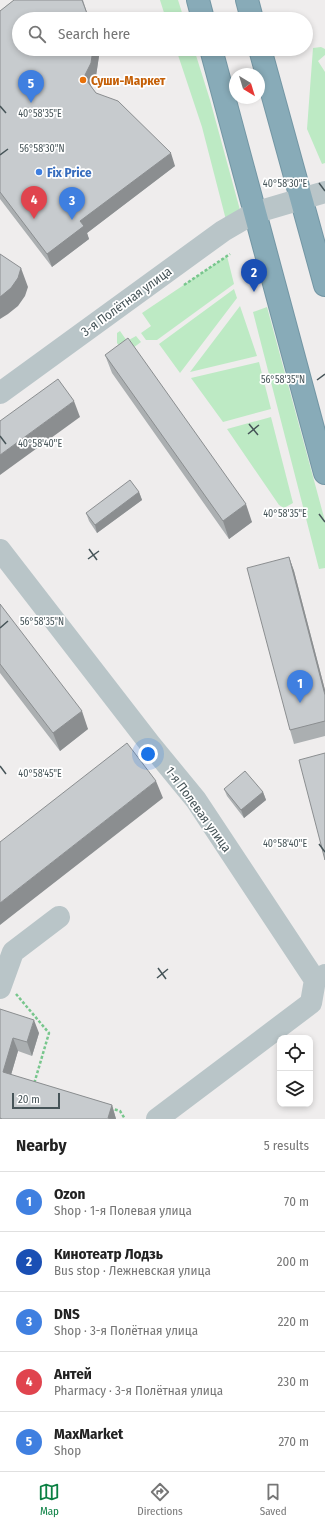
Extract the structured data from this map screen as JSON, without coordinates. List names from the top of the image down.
{
  "streets": {
    "street": ["3-я Полётная улица", "1-я Полевая улица"]
  },
  "places": ["Суши-Маркет", "Fix Price"],
  "scale_bar": "20 m",
  "north": "bottom right",
  "page": {
    "search": "Search here",
    "pins": [
      "5",
      "4",
      "3",
      "2",
      "1"
    ],
    "scale": "20 m",
    "heading": ["Nearby", "5 results"],
    "list": [
      {
        "mark": "1",
        "name": "Ozon",
        "note": "Shop · 1-я Полевая улица",
        "value": "70 m"
      },
      {
        "mark": "2",
        "name": "Кинотеатр Лодзь",
        "note": "Bus stop · Лежневская улица",
        "value": "200 m"
      },
      {
        "mark": "3",
        "name": "DNS",
        "note": "Shop · 3-я Полётная улица",
        "value": "220 m"
      },
      {
        "mark": "4",
        "name": "Антей",
        "note": "Pharmacy · 3-я Полётная улица",
        "value": "230 m"
      },
      {
        "mark": "5",
        "name": "MaxMarket",
        "note": "Shop",
        "value": "270 m"
      }
    ],
    "nav": ["Map", "Directions", "Saved"]
  },
  "coordinates": [
    "40°58'35\"E",
    "56°58'30\"N",
    "40°58'30\"E",
    "56°58'35\"N",
    "40°58'40\"E",
    "40°58'45\"E"
  ]
}
